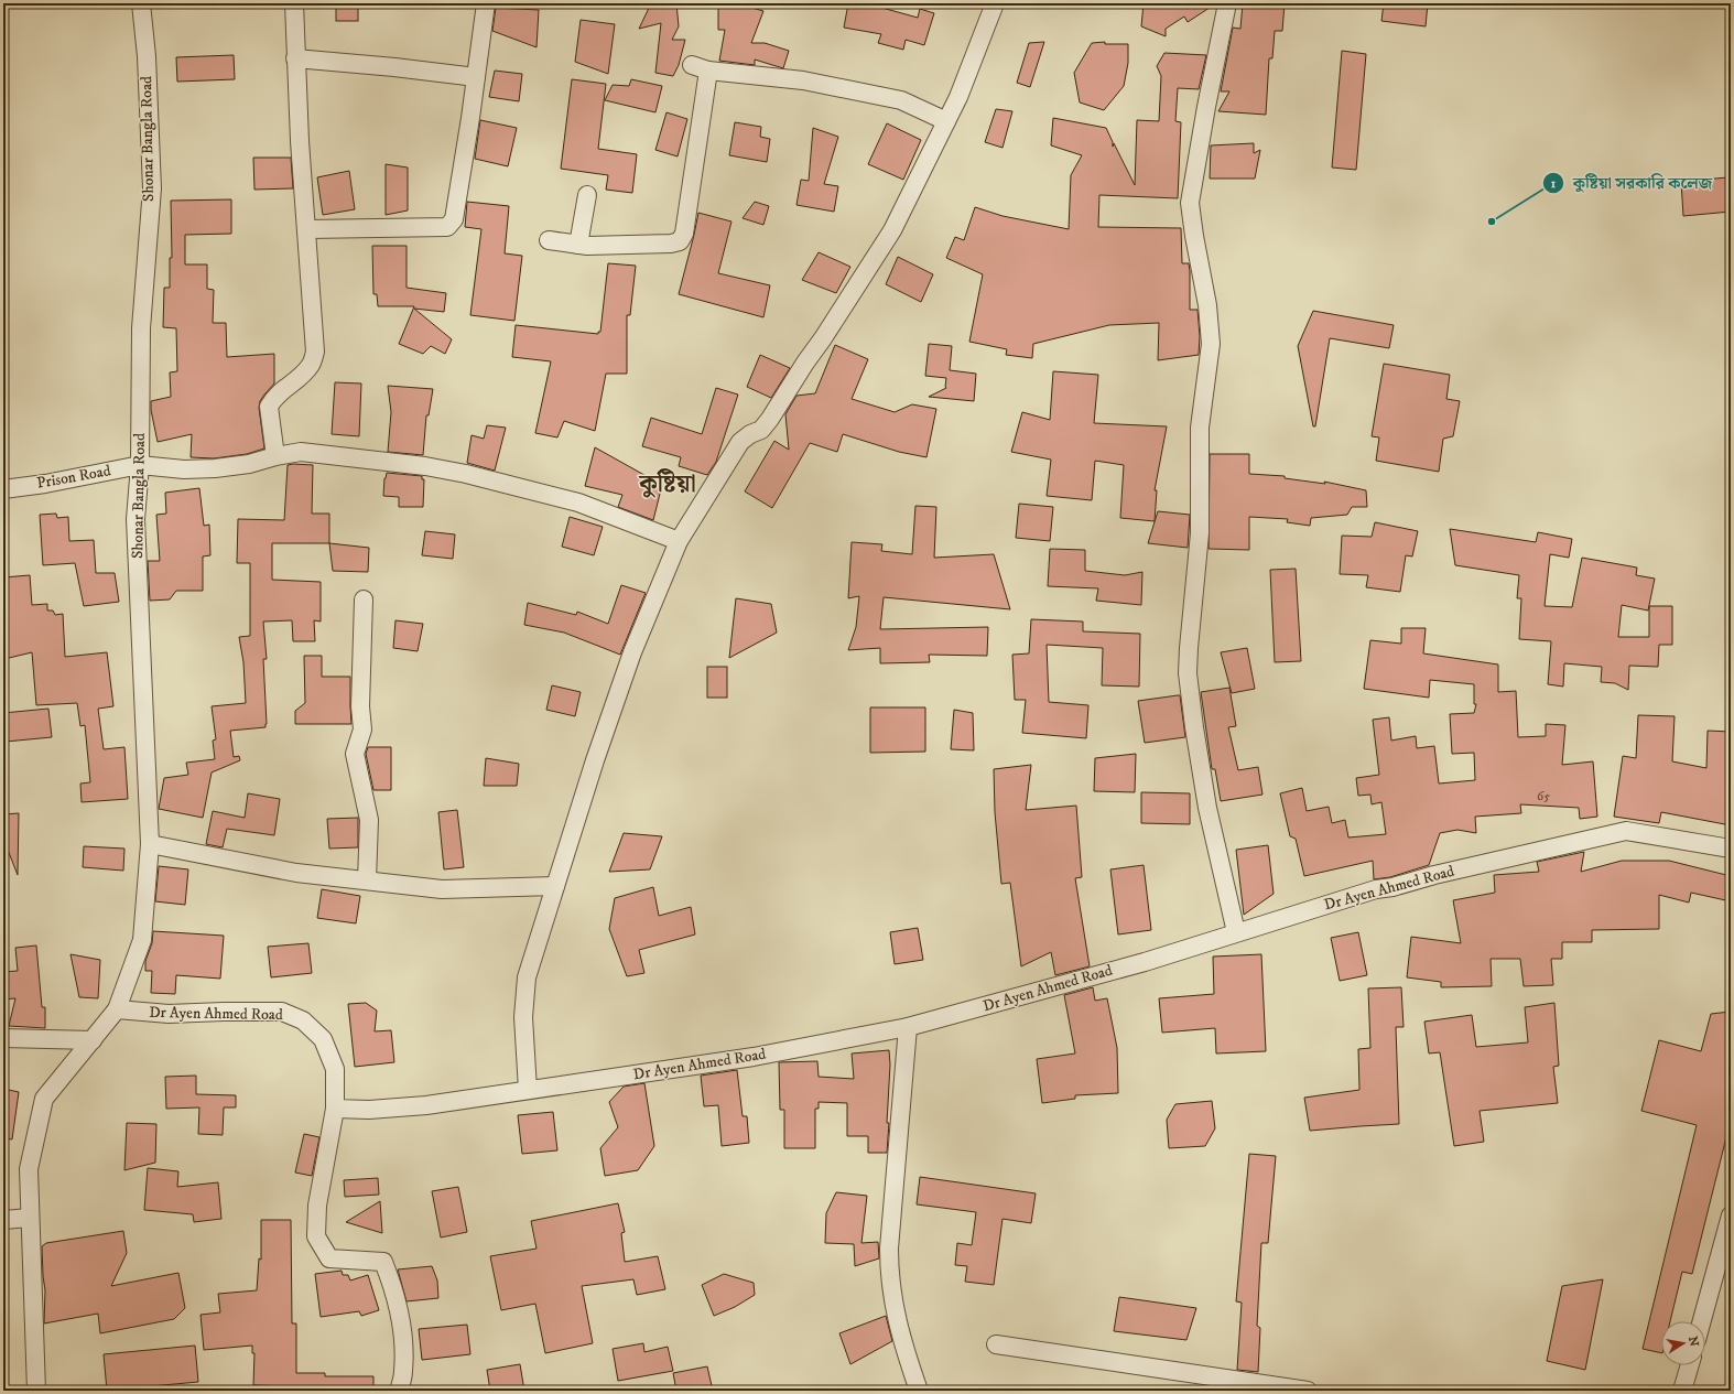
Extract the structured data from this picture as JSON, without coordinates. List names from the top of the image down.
{
  "streets": {
    "street": ["Shonar Bangla Road", "Prison Road", "Dr Ayen Ahmed Road"]
  },
  "crossings": [
    ["Shonar Bangla Road", "Prison Road"],
    ["Shonar Bangla Road", "Dr Ayen Ahmed Road"]
  ],
  "districts": ["কুষ্টিয়া"],
  "places": ["কুষ্টিয়া সরকারি কলেজ"],
  "house_numbers": ["65"],
  "north": "right"
}
